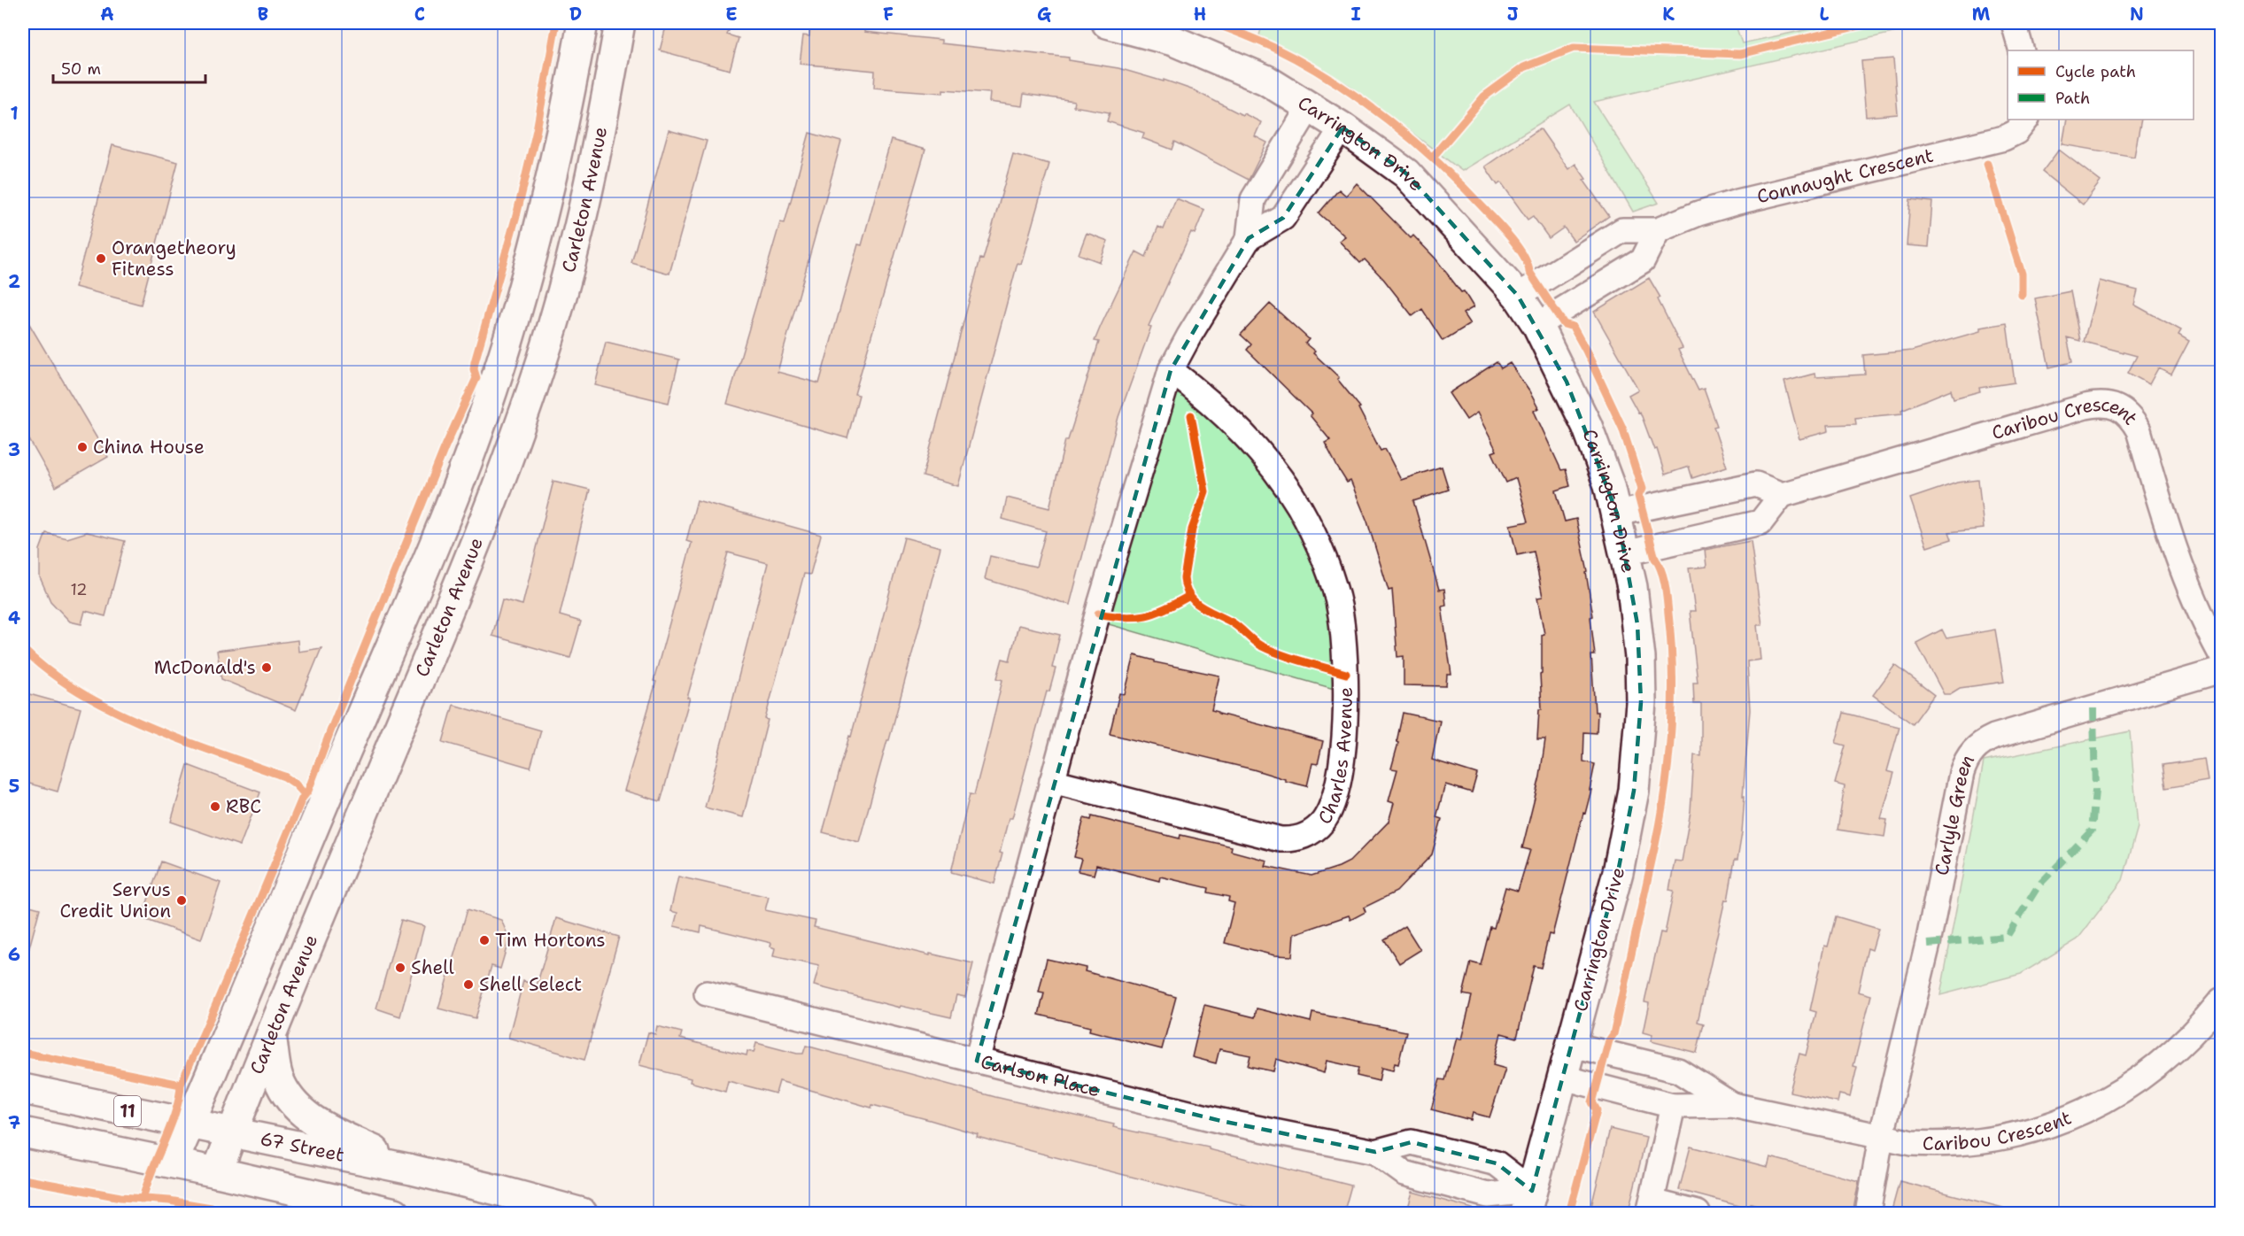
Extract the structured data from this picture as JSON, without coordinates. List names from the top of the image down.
{
  "streets": {
    "street": [
      "Carrington Drive",
      "Connaught Crescent",
      "Carleton Avenue",
      "Caribou Crescent",
      "Charles Avenue",
      "Carlyle Green",
      "Carlson Place",
      "11",
      "67 Street"
    ]
  },
  "crossings": [
    ["Carrington Drive", "Connaught Crescent"],
    ["Carrington Drive", "Caribou Crescent"],
    ["Carrington Drive", "Carlson Place"],
    ["Carleton Avenue", "11"],
    ["Carleton Avenue", "67 Street"],
    ["Caribou Crescent", "Carlyle Green"]
  ],
  "places": [
    "Orangetheory Fitness",
    "China House",
    "McDonald's",
    "RBC",
    "Servus Credit Union",
    "Tim Hortons",
    "Shell",
    "Shell Select"
  ],
  "house_numbers": ["12"],
  "legend": ["Cycle path", "Path"],
  "scale_bar": "50 m",
  "grid": {
    "columns": [
      "A",
      "B",
      "C",
      "D",
      "E",
      "F",
      "G",
      "H",
      "I",
      "J",
      "K",
      "L",
      "M",
      "N"
    ],
    "rows": [
      "1",
      "2",
      "3",
      "4",
      "5",
      "6",
      "7"
    ]
  }
}
